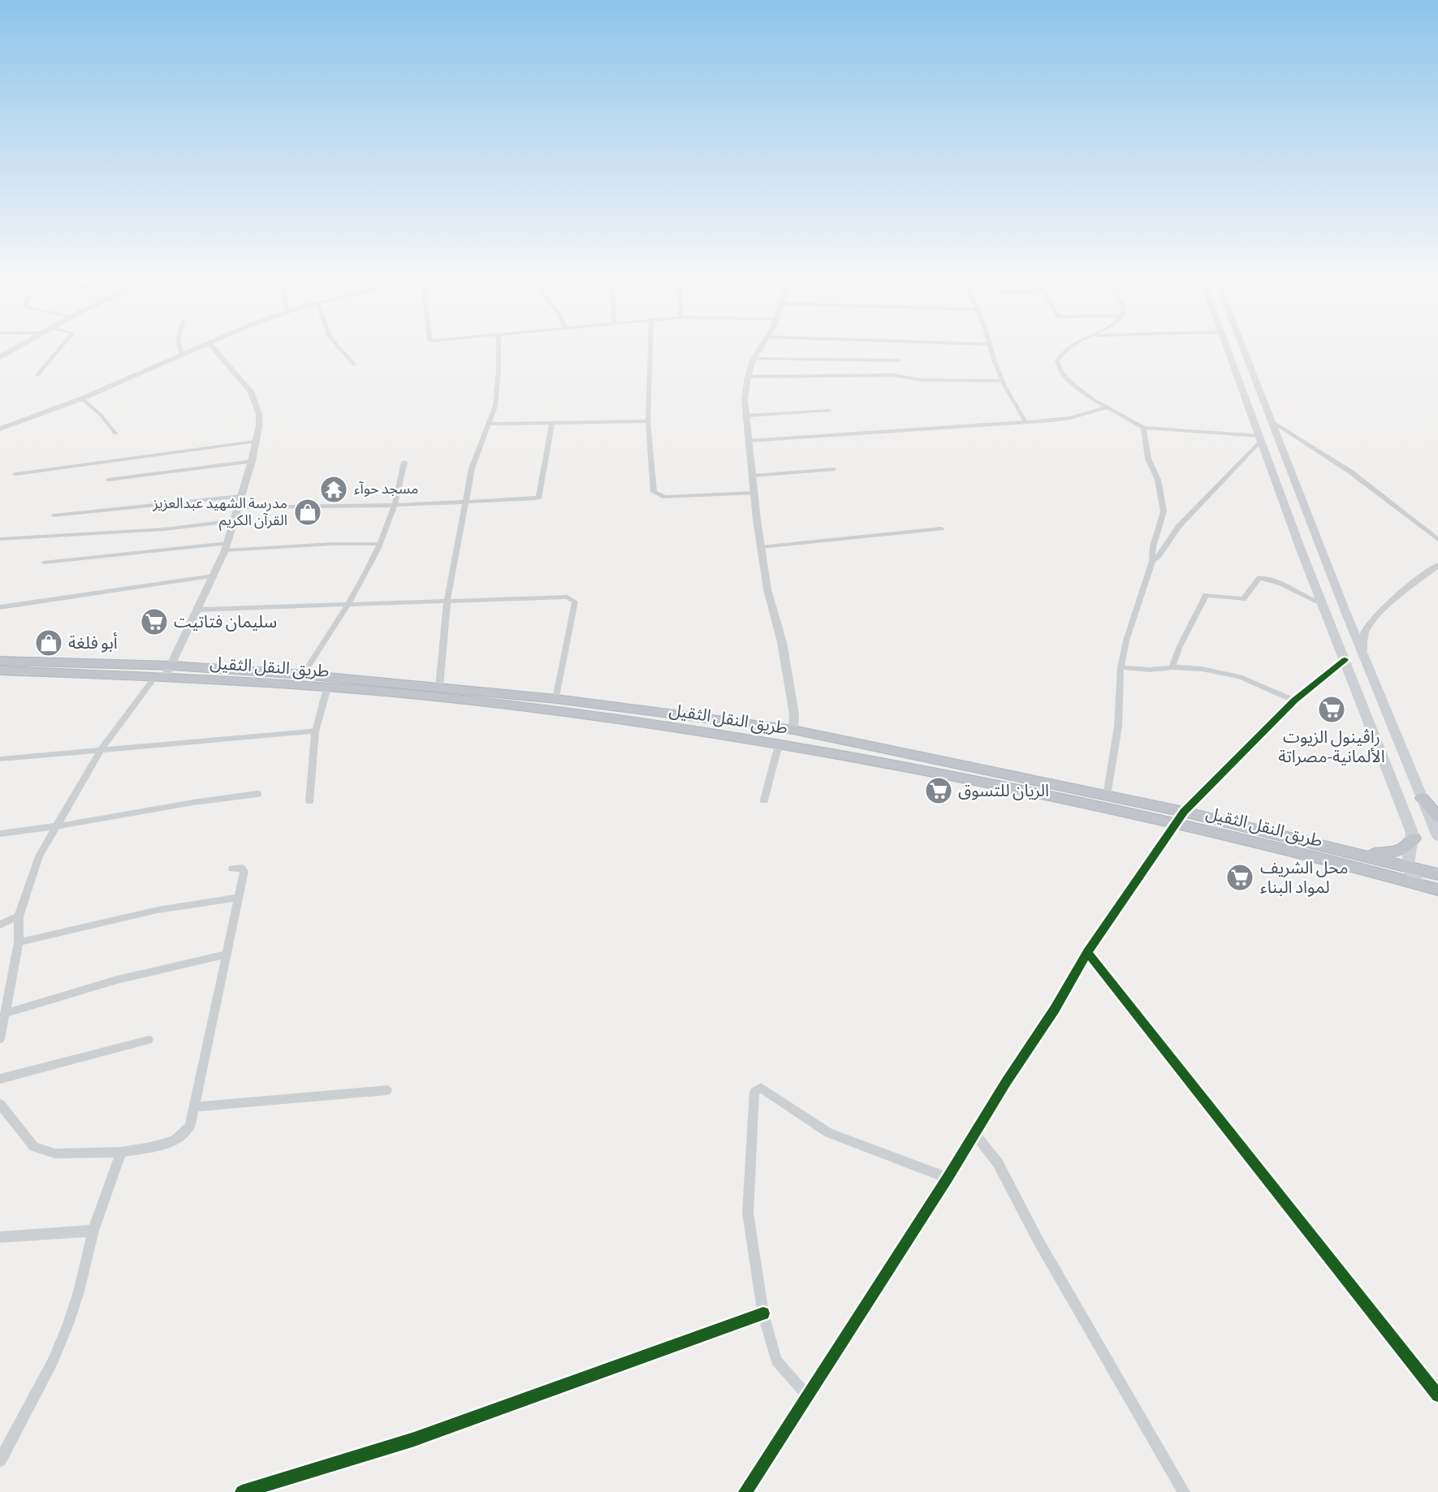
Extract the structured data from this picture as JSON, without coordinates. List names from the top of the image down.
{
  "streets": {
    "highway": ["طريق النقل الثقيل"]
  },
  "places": {
    "temple": ["مسجد حوآء"],
    "shop": ["مدرسة الشهيد عبدالعزيز القرآن الكريم", "أبو فلغة"],
    "supermarket": [
      "سليمان فتاتيت",
      "راڤينول الزيوت الألمانية-مصراتة",
      "الريان للتسوق",
      "محل الشريف لمواد البناء"
    ]
  }
}
